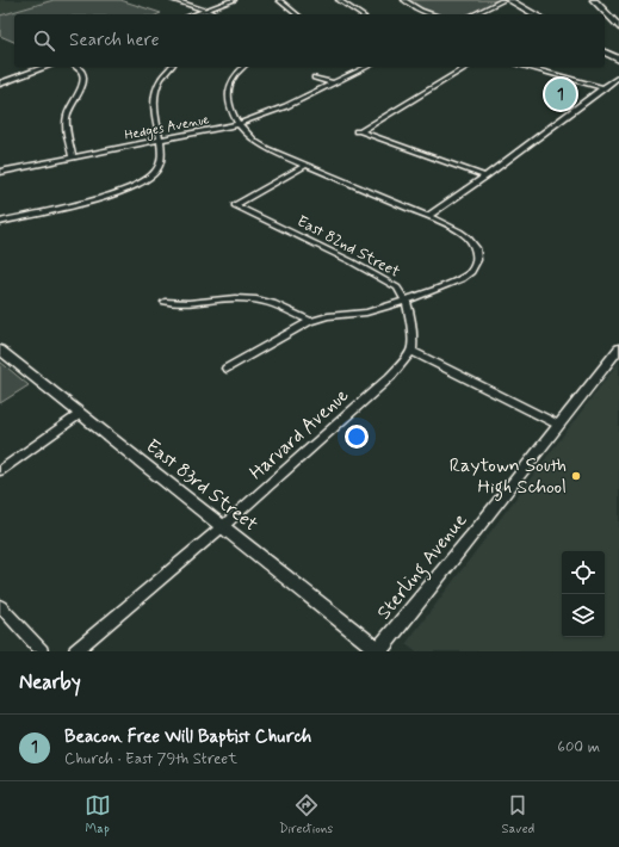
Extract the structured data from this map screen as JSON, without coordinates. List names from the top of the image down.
{
  "streets": {
    "street": [
      "Hedges Avenue",
      "East 82nd Street",
      "Harvard Avenue",
      "East 83rd Street",
      "Sterling Avenue"
    ]
  },
  "crossings": [
    ["East 82nd Street", "Harvard Avenue"],
    ["Harvard Avenue", "East 83rd Street"],
    ["East 83rd Street", "Sterling Avenue"]
  ],
  "places": ["Raytown South High School"],
  "page": {
    "search": "Search here",
    "pins": "1",
    "heading": "Nearby",
    "list": [
      {
        "mark": "1",
        "name": "Beacon Free Will Baptist Church",
        "note": "Church · East 79th Street",
        "value": "600 m"
      }
    ],
    "nav": ["Map", "Directions", "Saved"]
  }
}
